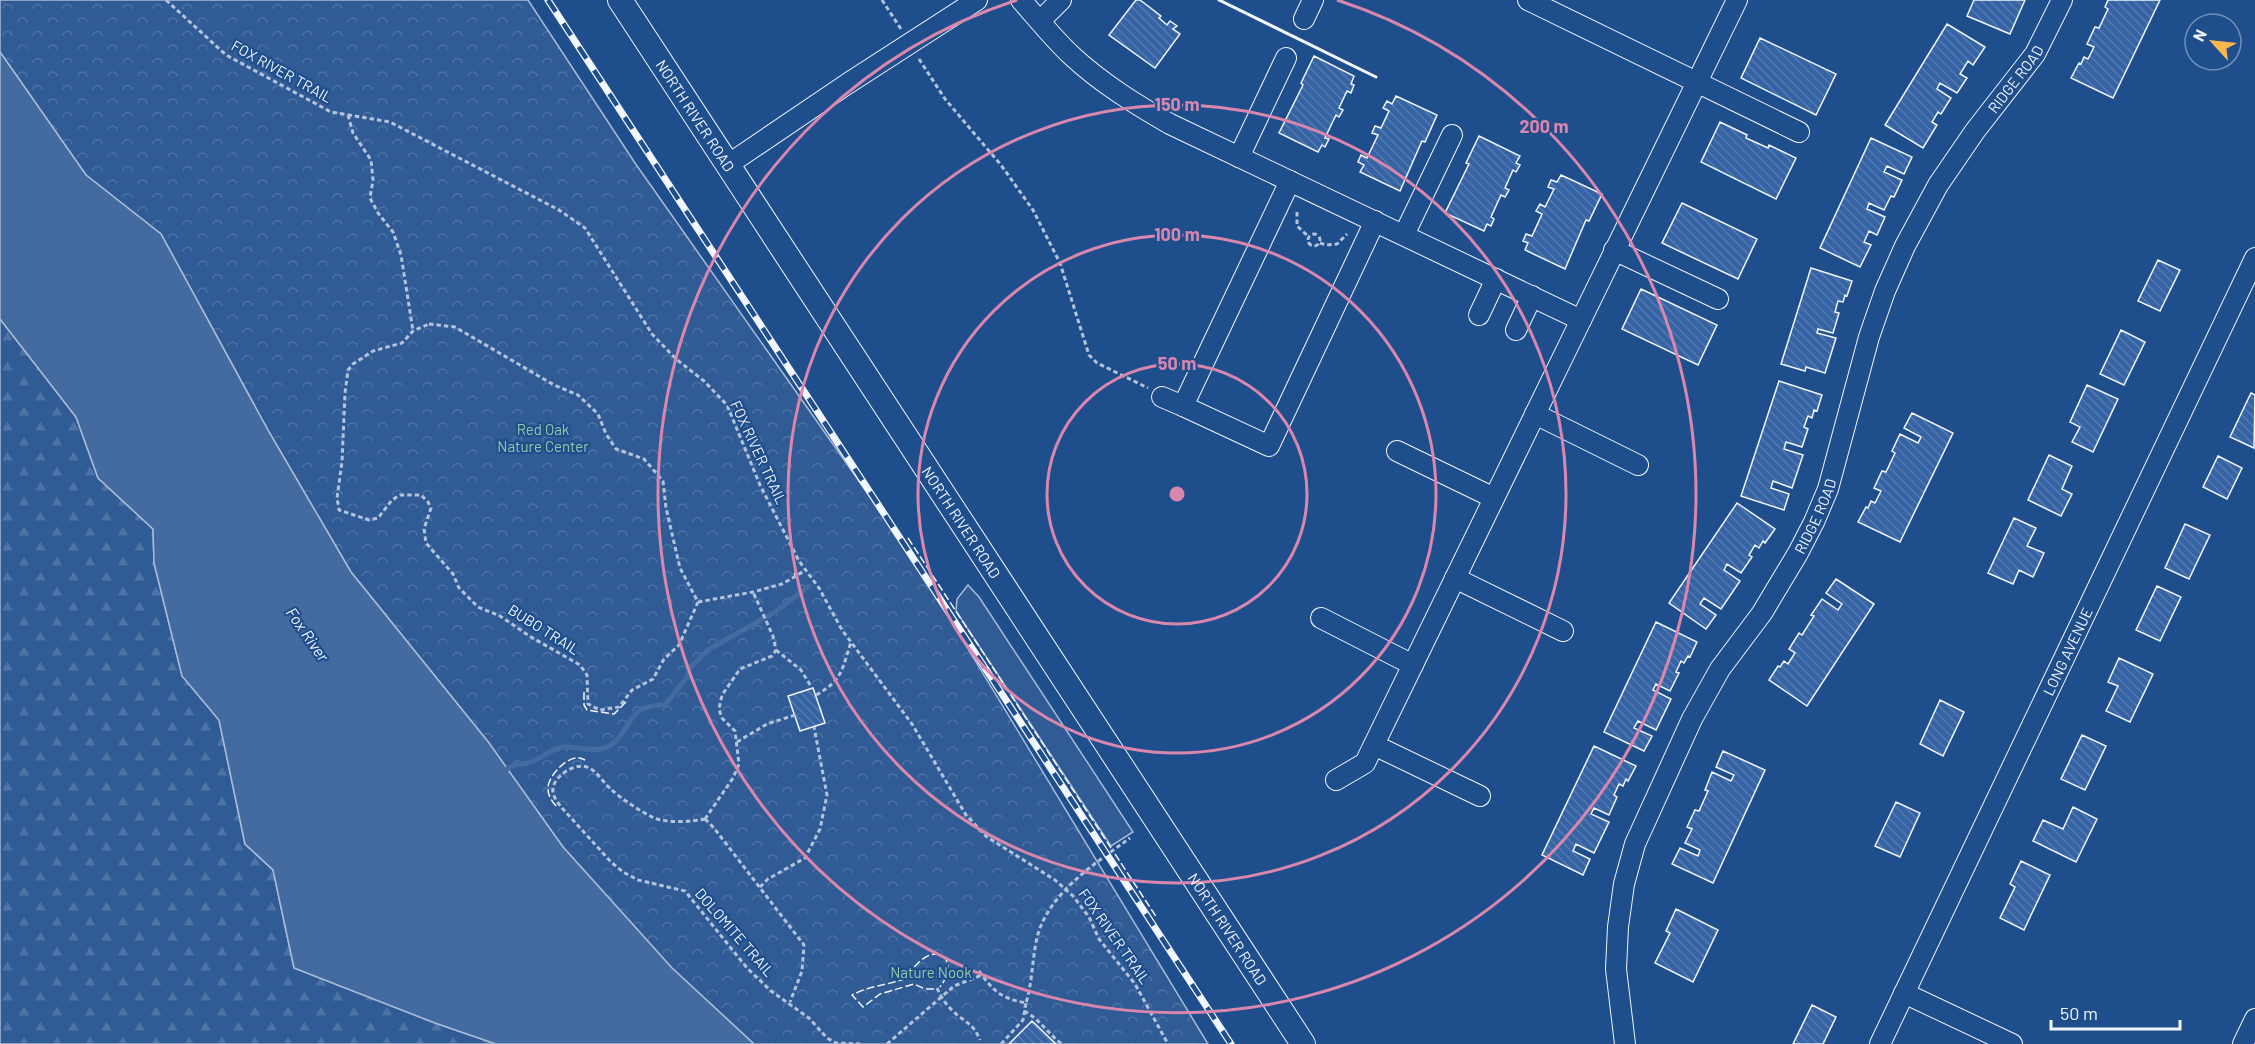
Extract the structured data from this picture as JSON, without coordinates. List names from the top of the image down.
{
  "streets": {
    "main road": ["NORTH RIVER ROAD"],
    "street": ["RIDGE ROAD", "LONG AVENUE"],
    "path": ["FOX RIVER TRAIL", "BUBO TRAIL", "DOLOMITE TRAIL"]
  },
  "water": ["Fox River"],
  "parks": ["Red Oak Nature Center", "Nature Nook"],
  "scale_bar": "50 m",
  "north": "top left",
  "rings": [
    "150 m",
    "200 m",
    "100 m",
    "50 m"
  ]
}
